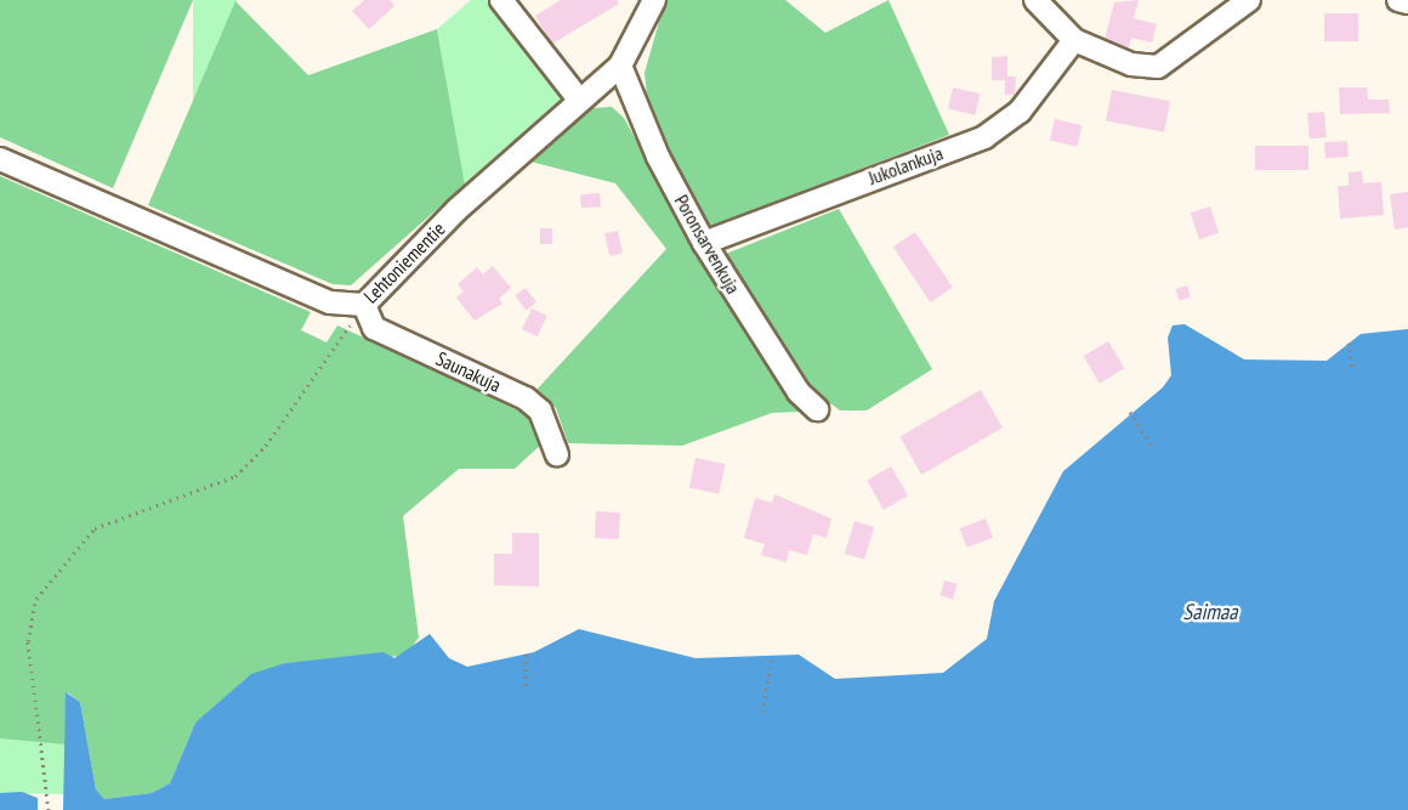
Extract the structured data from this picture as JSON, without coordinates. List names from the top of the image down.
{
  "streets": {
    "street": [
      "Jukolankuja",
      "Poronsarvenkuja",
      "Lehtoniementie",
      "Saunakuja"
    ]
  },
  "crossings": [
    ["Jukolankuja", "Poronsarvenkuja"],
    ["Poronsarvenkuja", "Lehtoniementie"],
    ["Lehtoniementie", "Saunakuja"]
  ],
  "water": ["Saimaa"]
}
